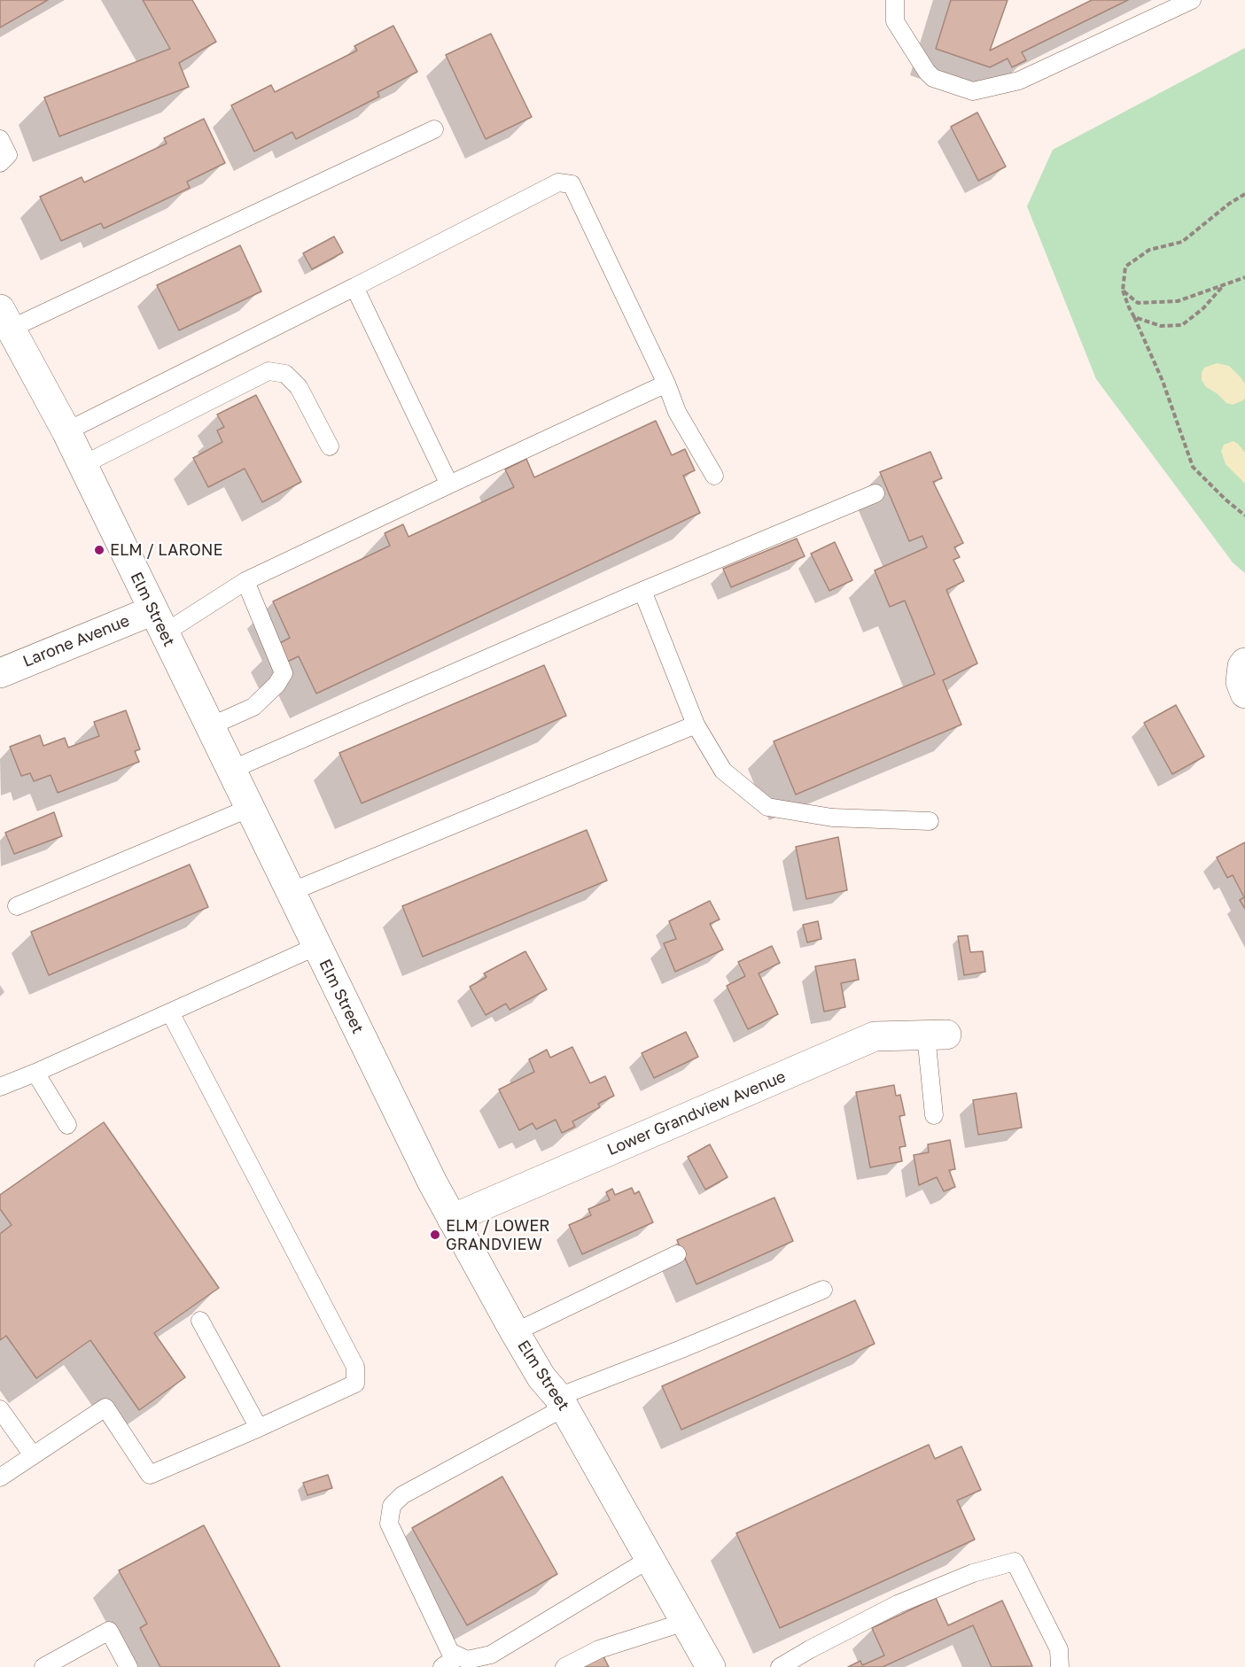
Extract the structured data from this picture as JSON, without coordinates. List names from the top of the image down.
{
  "streets": {
    "main road": ["Elm Street", "Larone Avenue", "Lower Grandview Avenue"]
  },
  "crossings": [
    ["Elm Street", "Larone Avenue"],
    ["Elm Street", "Lower Grandview Avenue"]
  ],
  "places": ["ELM / LARONE", "ELM / LOWER GRANDVIEW"]
}
